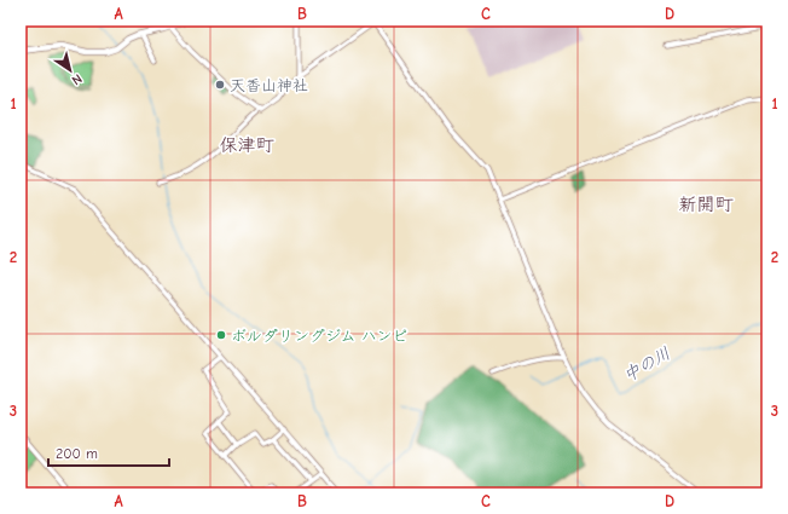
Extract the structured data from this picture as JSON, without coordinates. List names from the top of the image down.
{
  "districts": ["保津町", "新開町"],
  "water": ["中の川"],
  "places": ["天香山神社", "ボルダリングジム ハンピ"],
  "scale_bar": "200 m",
  "north": "bottom right",
  "grid": {
    "columns": [
      "A",
      "B",
      "C",
      "D"
    ],
    "rows": ["1", "2", "3"]
  }
}
